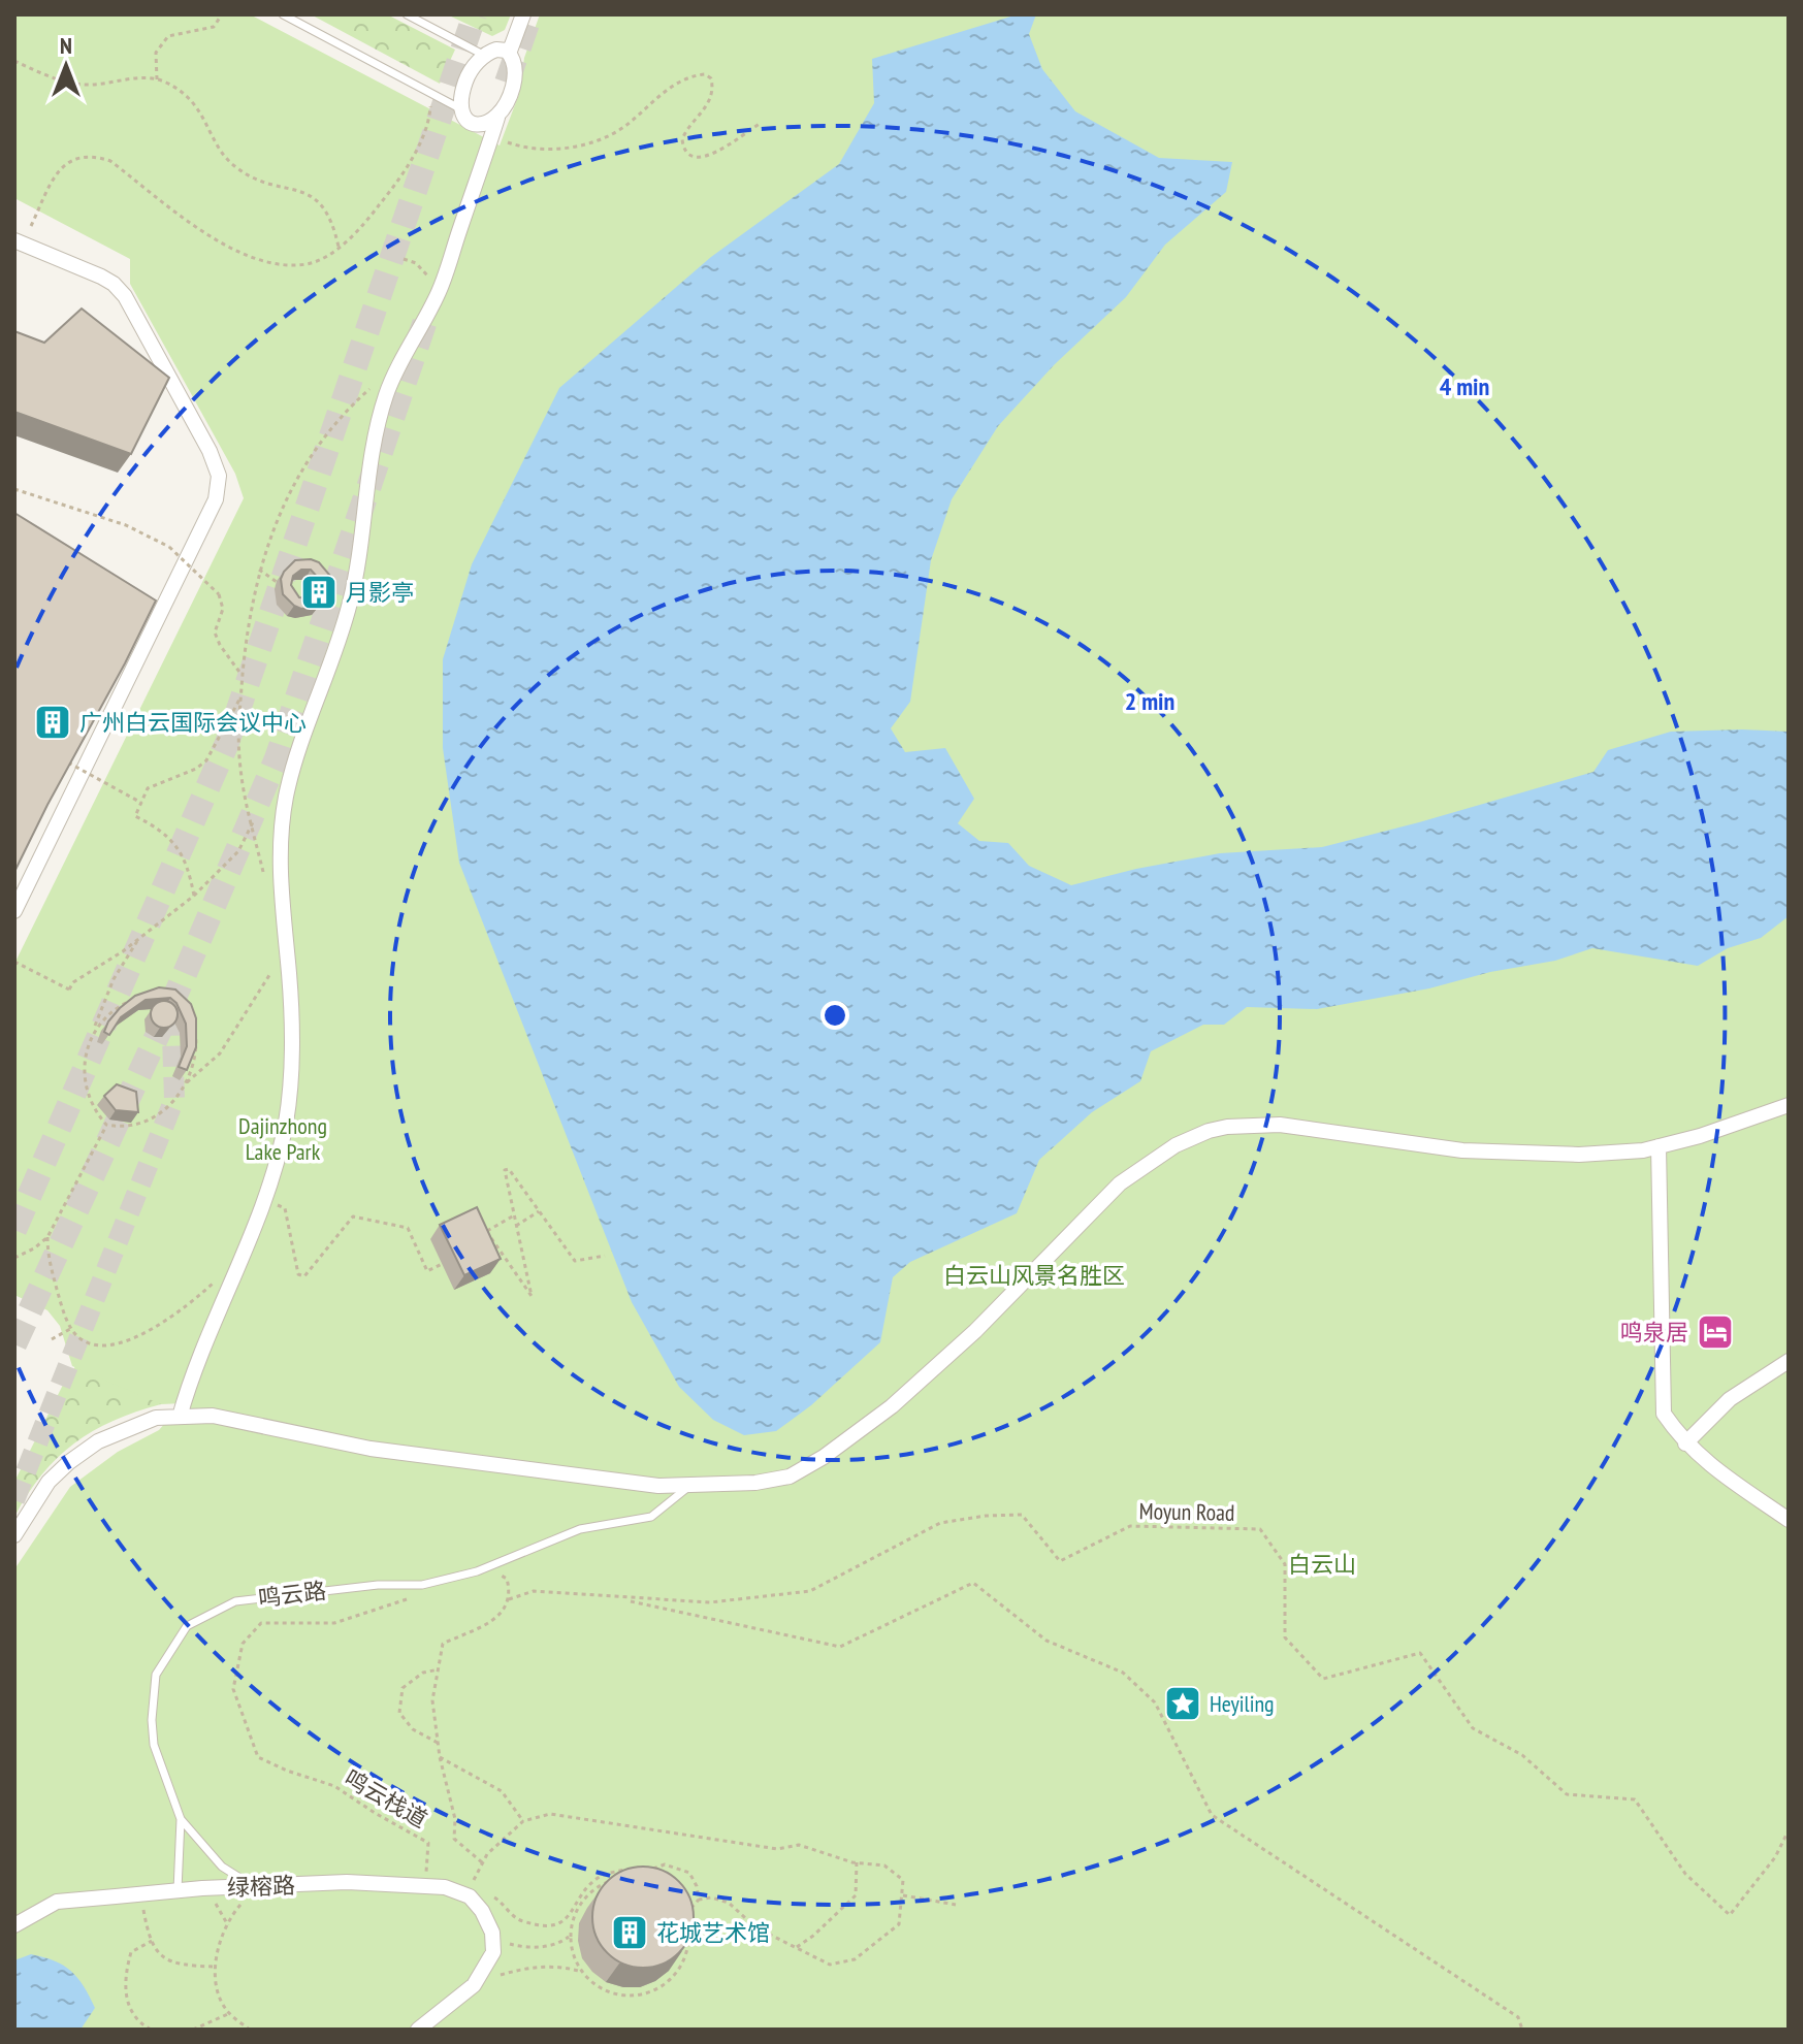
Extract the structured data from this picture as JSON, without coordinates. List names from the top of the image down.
{
  "streets": {
    "street": ["绿榕路"],
    "lane": ["鸣云路"],
    "path": ["Moyun Road", "鸣云栈道"]
  },
  "crossings": [
    ["鸣云路", "鸣云栈道"],
    ["鸣云路", "绿榕路"],
    ["鸣云栈道", "绿榕路"]
  ],
  "parks": ["Dajinzhong Lake Park", "白云山风景名胜区", "白云山"],
  "places": {
    "building": ["月影亭", "广州白云国际会议中心", "花城艺术馆"],
    "hotel": ["鸣泉居"],
    "place": ["Heyiling"]
  },
  "north": "top",
  "rings": ["4 min", "2 min"]
}
